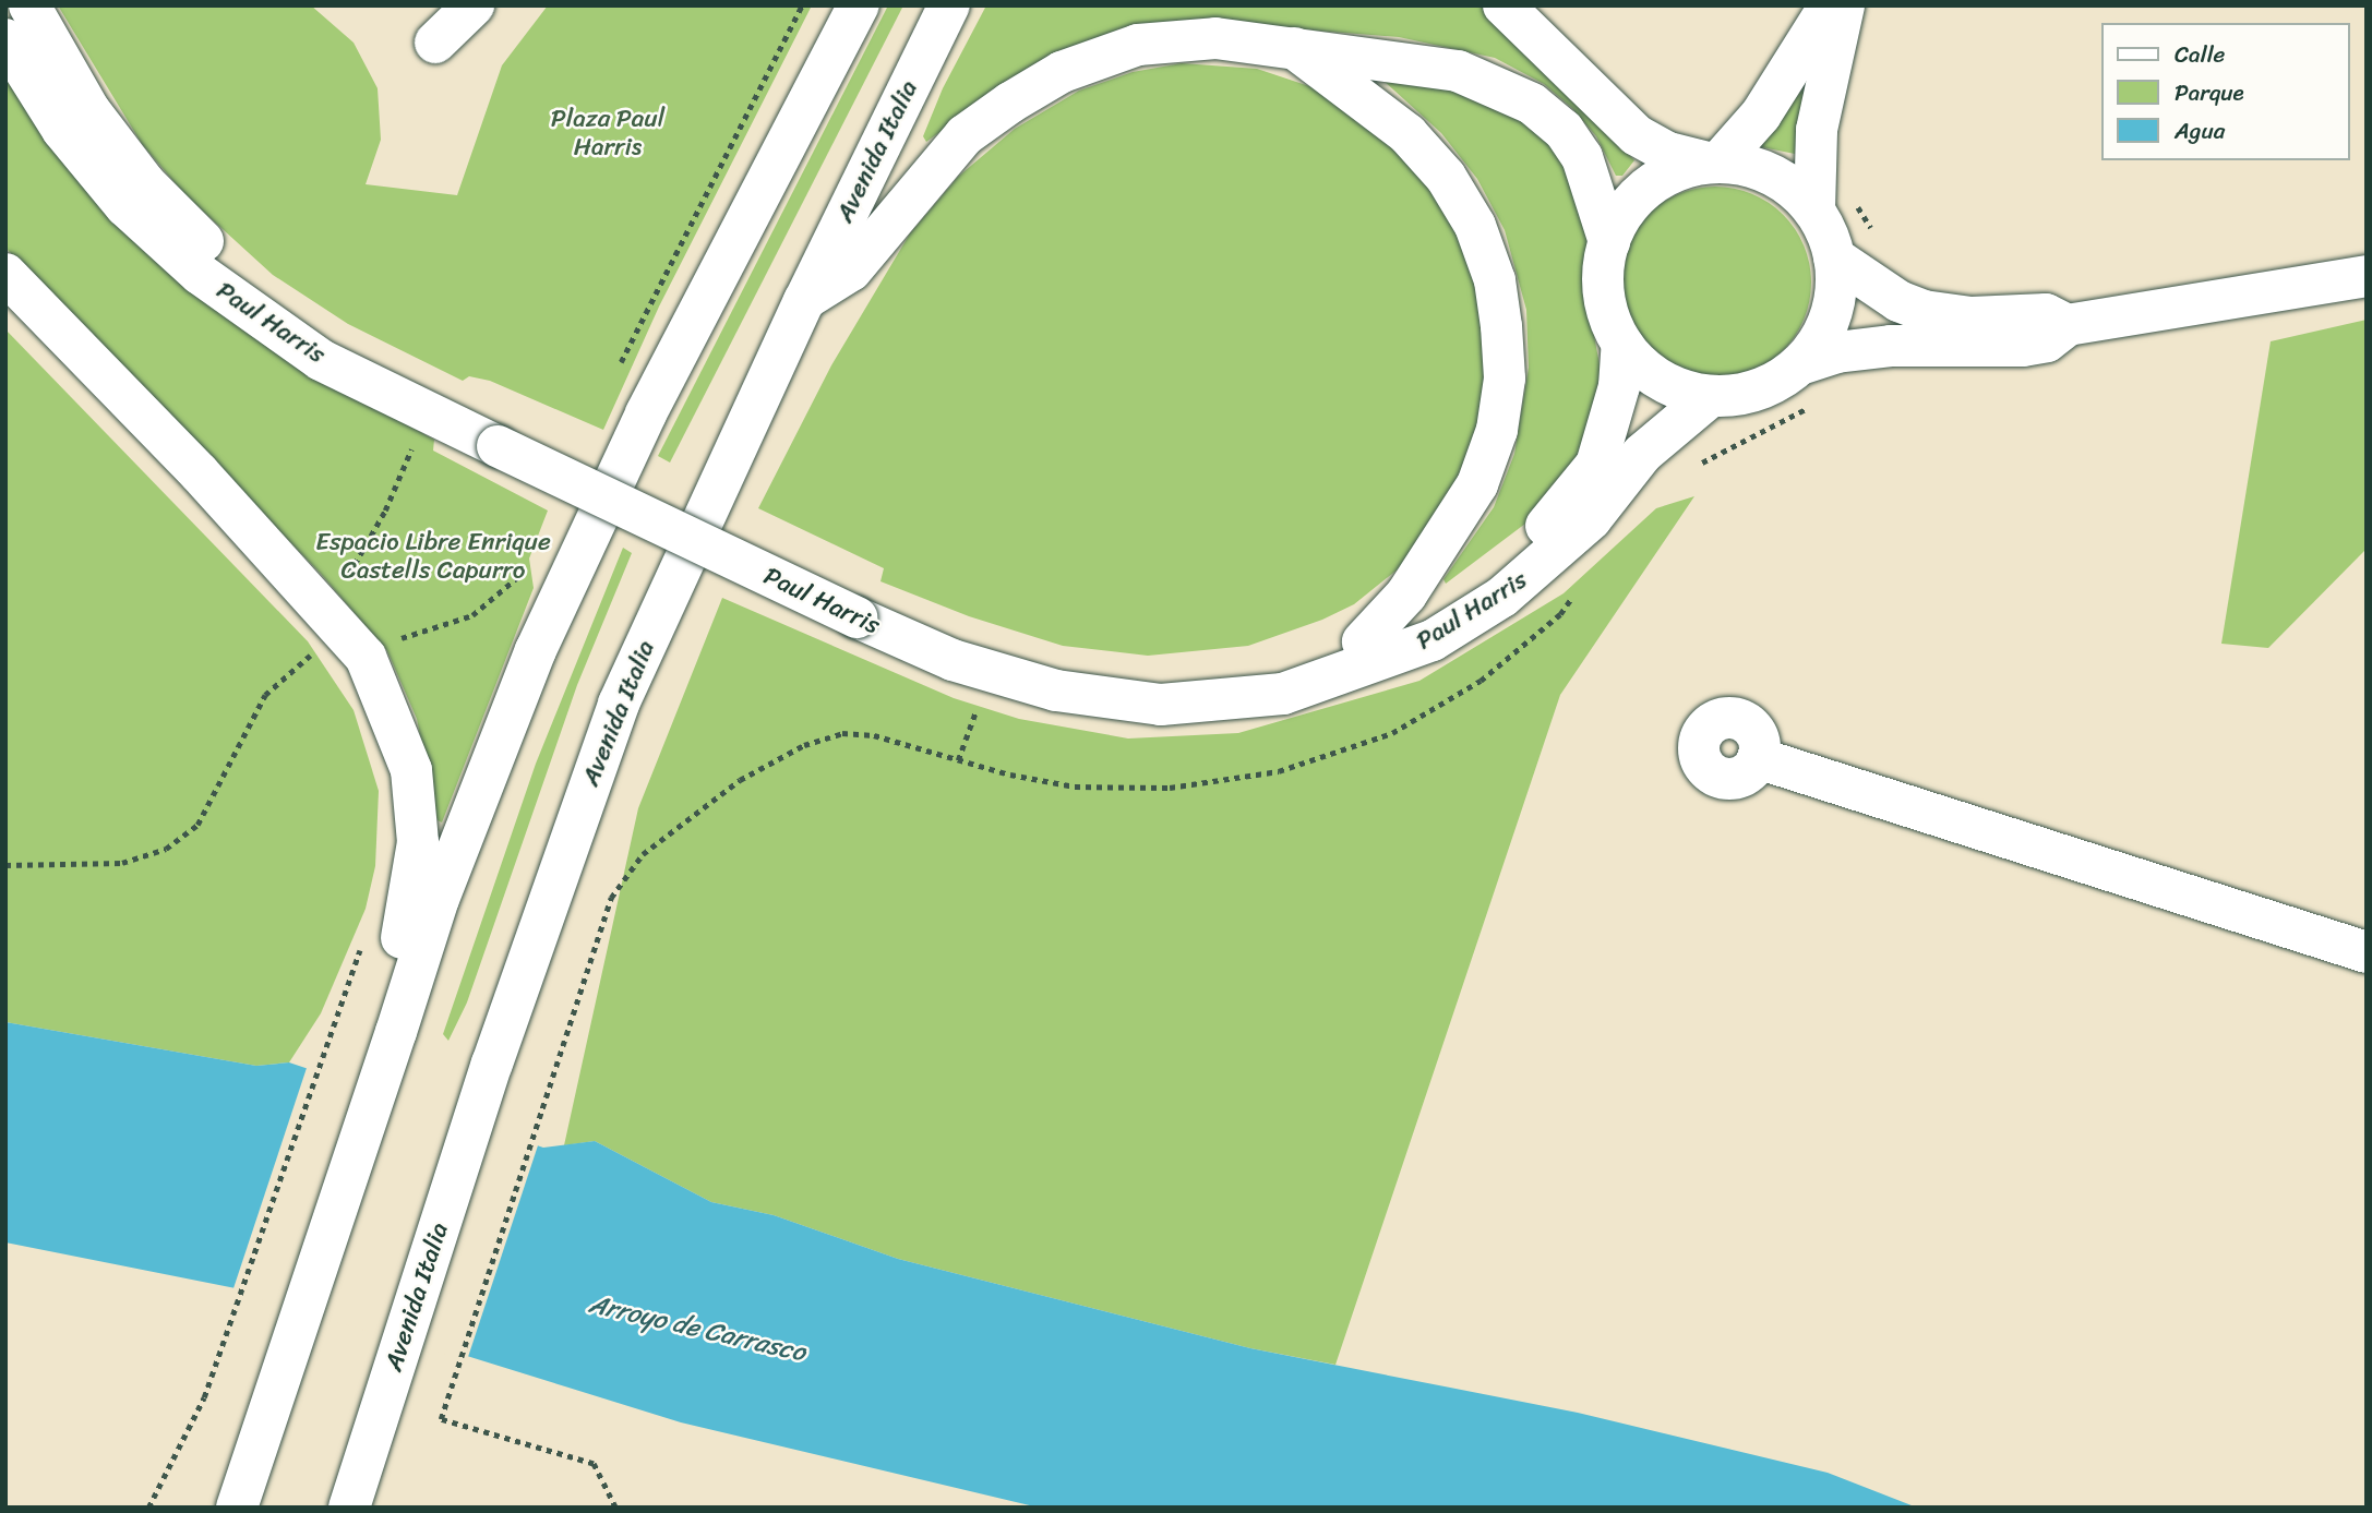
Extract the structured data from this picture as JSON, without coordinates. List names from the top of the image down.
{
  "streets": {
    "main road": ["Avenida Italia", "Paul Harris"]
  },
  "water": ["Arroyo de Carrasco"],
  "parks": ["Plaza Paul Harris", "Espacio Libre Enrique Castells Capurro"],
  "legend": ["Calle", "Parque", "Agua"]
}
